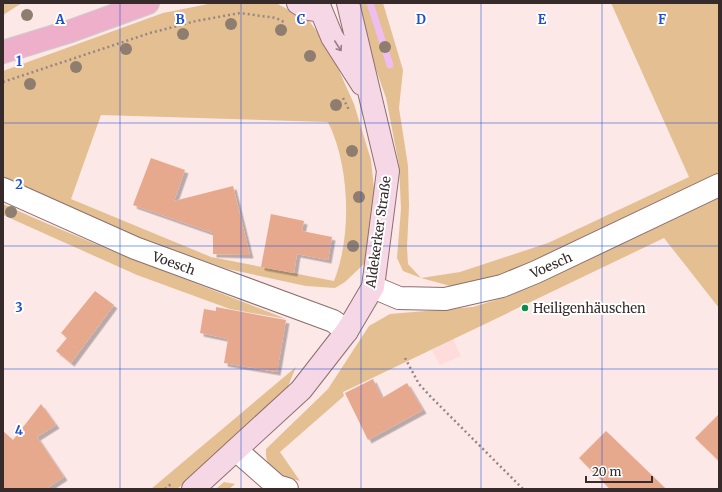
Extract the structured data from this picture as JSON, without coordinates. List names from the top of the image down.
{
  "streets": {
    "street": ["Aldekerker Straße", "Voesch"]
  },
  "crossings": [
    ["Aldekerker Straße", "Voesch"]
  ],
  "places": ["Heiligenhäuschen"],
  "scale_bar": "20 m",
  "grid": {
    "columns": [
      "A",
      "B",
      "C",
      "D",
      "E",
      "F"
    ],
    "rows": [
      "1",
      "2",
      "3",
      "4"
    ]
  }
}
